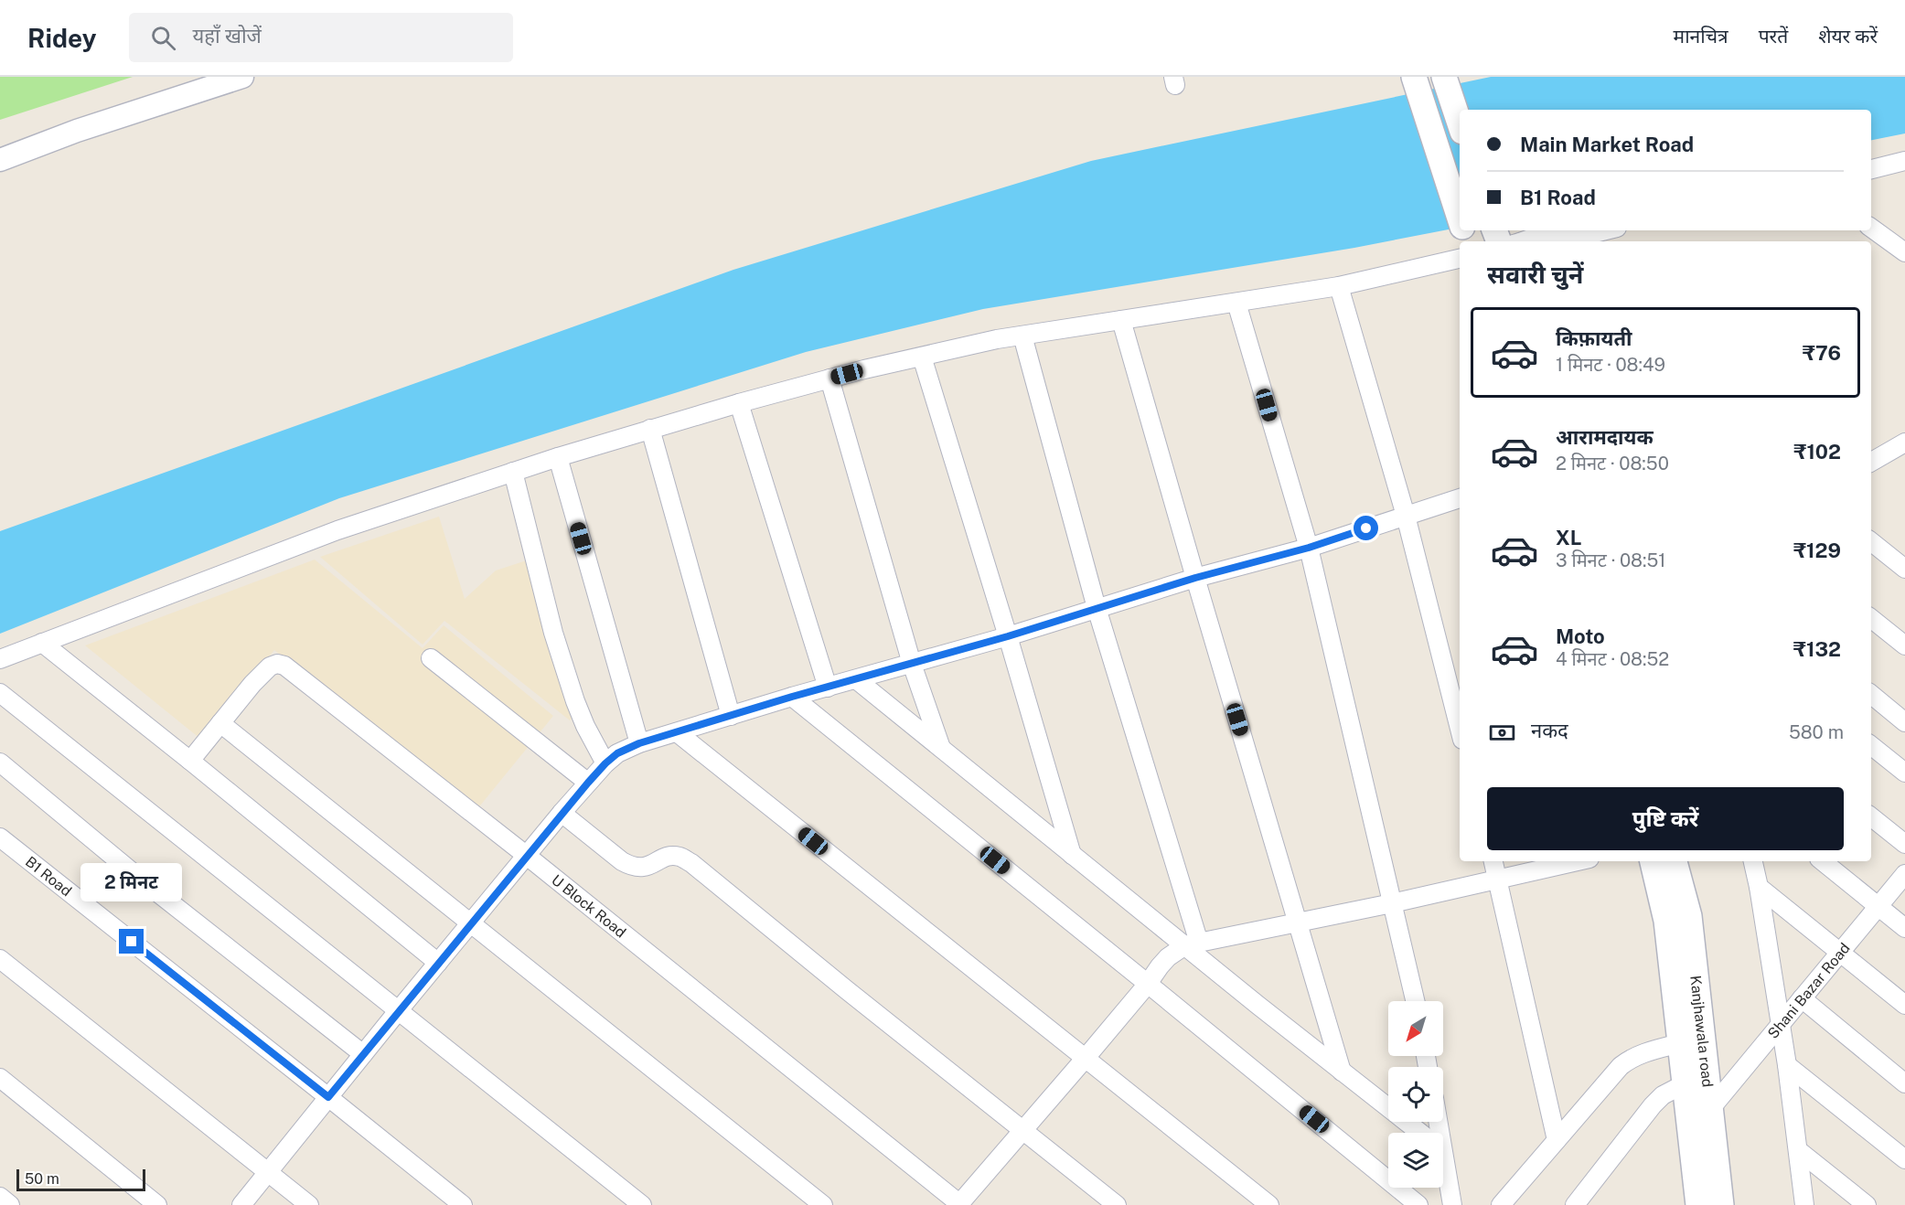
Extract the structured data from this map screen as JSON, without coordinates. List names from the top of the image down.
{
  "streets": {
    "main road": ["Kanjhawala road"],
    "street": ["B1 Road", "U Block Road", "Shani Bazar Road"]
  },
  "crossings": [
    ["Shani Bazar Road", "Kanjhawala road"]
  ],
  "scale_bar": "50 m",
  "north": "bottom left",
  "page": {
    "header": "Ridey",
    "search": "यहाँ खोजें",
    "nav": ["मानचित्र", "परतें", "शेयर करें"],
    "banner": ["Main Market Road", "B1 Road"],
    "heading": "सवारी चुनें",
    "list": [
      {
        "name": "किफ़ायती",
        "note": "1 मिनट · 08:49",
        "value": "₹76"
      },
      {
        "name": "आरामदायक",
        "note": "2 मिनट · 08:50",
        "value": "₹102"
      },
      {
        "name": "XL",
        "note": "3 मिनट · 08:51",
        "value": "₹129"
      },
      {
        "name": "Moto",
        "note": "4 मिनट · 08:52",
        "value": "₹132"
      }
    ],
    "pay": ["नकद", "580 m"],
    "buttons": "पुष्टि करें",
    "bubble": "2 मिनट",
    "scale": "50 m"
  }
}
